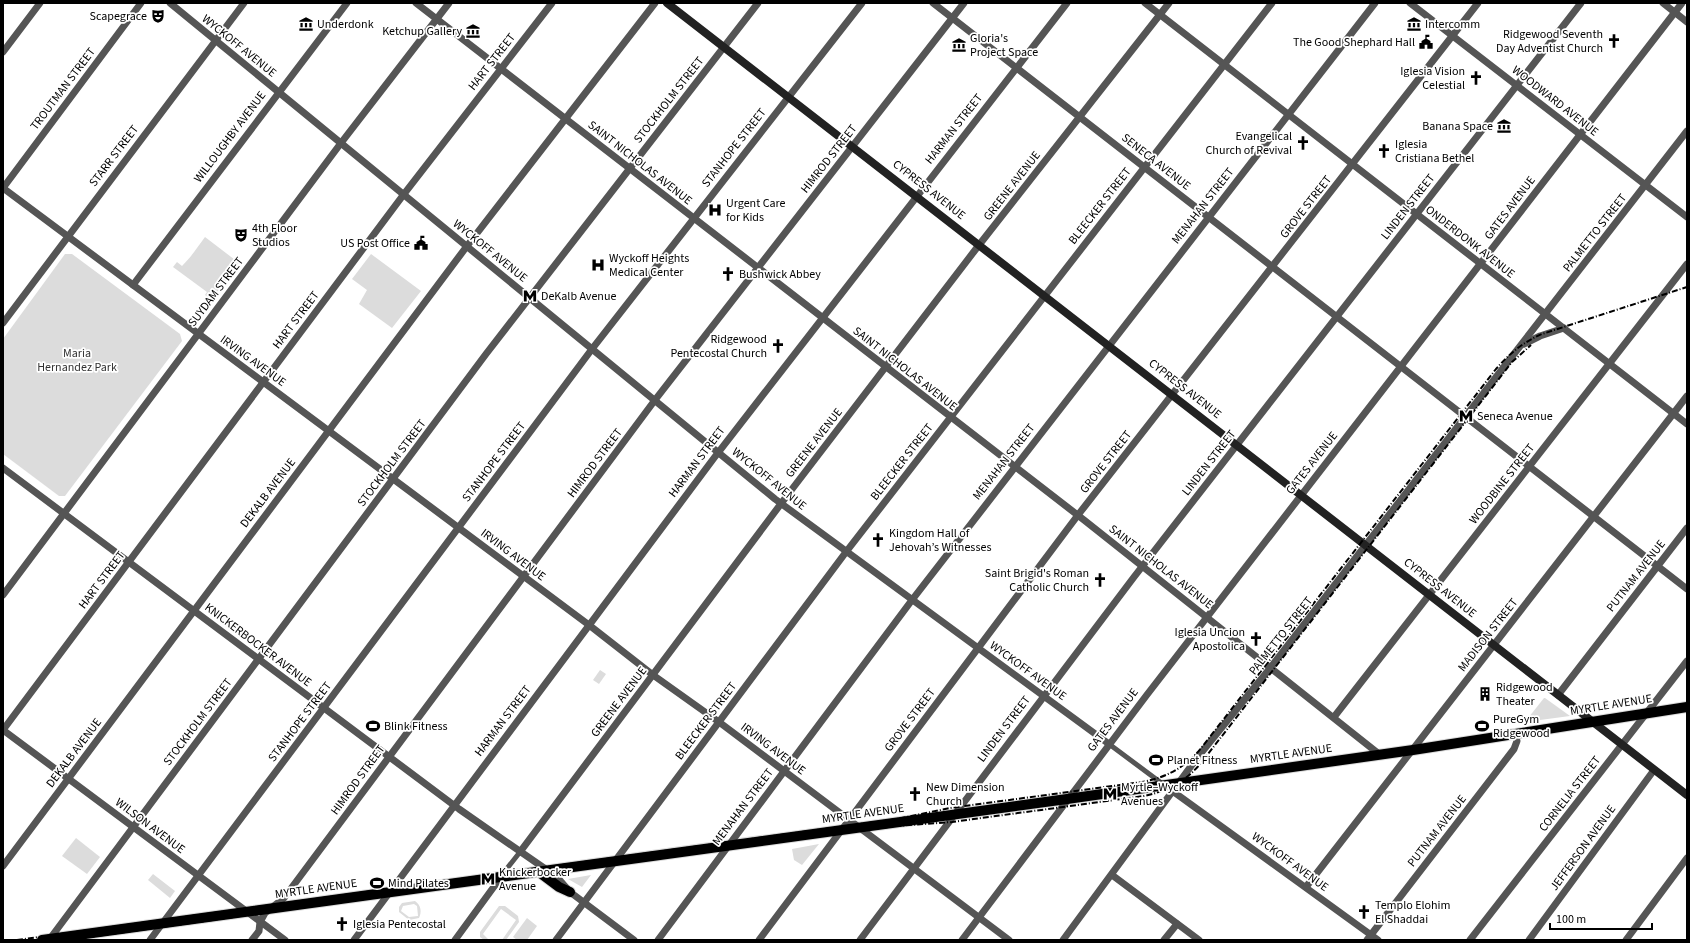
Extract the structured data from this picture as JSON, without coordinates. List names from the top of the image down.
{
  "streets": {
    "main road": ["CYPRESS AVENUE", "MYRTLE AVENUE"],
    "street": [
      "WYCKOFF AVENUE",
      "HART STREET",
      "TROUTMAN STREET",
      "STOCKHOLM STREET",
      "WOODWARD AVENUE",
      "HARMAN STREET",
      "WILLOUGHBY AVENUE",
      "STANHOPE STREET",
      "STARR STREET",
      "HIMROD STREET",
      "SENECA AVENUE",
      "SAINT NICHOLAS AVENUE",
      "GREENE AVENUE",
      "BLEECKER STREET",
      "MENAHAN STREET",
      "GROVE STREET",
      "LINDEN STREET",
      "GATES AVENUE",
      "PALMETTO STREET",
      "ONDERDONK AVENUE",
      "SUYDAM STREET",
      "IRVING AVENUE",
      "WOODBINE STREET",
      "DEKALB AVENUE",
      "PUTNAM AVENUE",
      "MADISON STREET",
      "KNICKERBOCKER AVENUE",
      "CORNELIA STREET",
      "WILSON AVENUE",
      "JEFFERSON AVENUE"
    ]
  },
  "crossings": [
    ["WYCKOFF AVENUE", "HART STREET"],
    ["WYCKOFF AVENUE", "STOCKHOLM STREET"],
    ["WYCKOFF AVENUE", "HARMAN STREET"],
    ["WYCKOFF AVENUE", "WILLOUGHBY AVENUE"],
    ["WYCKOFF AVENUE", "STANHOPE STREET"],
    ["WYCKOFF AVENUE", "STARR STREET"],
    ["WYCKOFF AVENUE", "HIMROD STREET"],
    ["WYCKOFF AVENUE", "GREENE AVENUE"],
    ["WYCKOFF AVENUE", "BLEECKER STREET"],
    ["WYCKOFF AVENUE", "MENAHAN STREET"],
    ["WYCKOFF AVENUE", "GROVE STREET"],
    ["WYCKOFF AVENUE", "LINDEN STREET"],
    ["WYCKOFF AVENUE", "GATES AVENUE"],
    ["WYCKOFF AVENUE", "PALMETTO STREET"],
    ["WYCKOFF AVENUE", "SUYDAM STREET"],
    ["WYCKOFF AVENUE", "DEKALB AVENUE"],
    ["WYCKOFF AVENUE", "PUTNAM AVENUE"],
    ["WYCKOFF AVENUE", "MADISON STREET"],
    ["WYCKOFF AVENUE", "MYRTLE AVENUE"],
    ["HART STREET", "SAINT NICHOLAS AVENUE"],
    ["HART STREET", "IRVING AVENUE"],
    ["HART STREET", "KNICKERBOCKER AVENUE"],
    ["HART STREET", "WILSON AVENUE"],
    ["TROUTMAN STREET", "IRVING AVENUE"],
    ["STOCKHOLM STREET", "SAINT NICHOLAS AVENUE"],
    ["STOCKHOLM STREET", "CYPRESS AVENUE"],
    ["STOCKHOLM STREET", "IRVING AVENUE"],
    ["STOCKHOLM STREET", "KNICKERBOCKER AVENUE"],
    ["STOCKHOLM STREET", "MYRTLE AVENUE"],
    ["STOCKHOLM STREET", "WILSON AVENUE"],
    ["WOODWARD AVENUE", "GROVE STREET"],
    ["WOODWARD AVENUE", "LINDEN STREET"],
    ["WOODWARD AVENUE", "GATES AVENUE"],
    ["WOODWARD AVENUE", "PALMETTO STREET"],
    ["HARMAN STREET", "SENECA AVENUE"],
    ["HARMAN STREET", "SAINT NICHOLAS AVENUE"],
    ["HARMAN STREET", "CYPRESS AVENUE"],
    ["HARMAN STREET", "IRVING AVENUE"],
    ["HARMAN STREET", "KNICKERBOCKER AVENUE"],
    ["HARMAN STREET", "MYRTLE AVENUE"],
    ["WILLOUGHBY AVENUE", "IRVING AVENUE"],
    ["STANHOPE STREET", "SAINT NICHOLAS AVENUE"],
    ["STANHOPE STREET", "CYPRESS AVENUE"],
    ["STANHOPE STREET", "IRVING AVENUE"],
    ["STANHOPE STREET", "KNICKERBOCKER AVENUE"],
    ["STANHOPE STREET", "MYRTLE AVENUE"],
    ["STANHOPE STREET", "WILSON AVENUE"],
    ["STARR STREET", "IRVING AVENUE"],
    ["HIMROD STREET", "SENECA AVENUE"],
    ["HIMROD STREET", "SAINT NICHOLAS AVENUE"],
    ["HIMROD STREET", "CYPRESS AVENUE"],
    ["HIMROD STREET", "IRVING AVENUE"],
    ["HIMROD STREET", "KNICKERBOCKER AVENUE"],
    ["HIMROD STREET", "MYRTLE AVENUE"],
    ["HIMROD STREET", "WILSON AVENUE"],
    ["SENECA AVENUE", "GREENE AVENUE"],
    ["SENECA AVENUE", "BLEECKER STREET"],
    ["SENECA AVENUE", "MENAHAN STREET"],
    ["SENECA AVENUE", "GROVE STREET"],
    ["SENECA AVENUE", "LINDEN STREET"],
    ["SENECA AVENUE", "GATES AVENUE"],
    ["SENECA AVENUE", "PALMETTO STREET"],
    ["SENECA AVENUE", "WOODBINE STREET"],
    ["SENECA AVENUE", "PUTNAM AVENUE"],
    ["SENECA AVENUE", "MADISON STREET"],
    ["SAINT NICHOLAS AVENUE", "GREENE AVENUE"],
    ["SAINT NICHOLAS AVENUE", "BLEECKER STREET"],
    ["SAINT NICHOLAS AVENUE", "MENAHAN STREET"],
    ["SAINT NICHOLAS AVENUE", "GROVE STREET"],
    ["SAINT NICHOLAS AVENUE", "LINDEN STREET"],
    ["SAINT NICHOLAS AVENUE", "GATES AVENUE"],
    ["SAINT NICHOLAS AVENUE", "PALMETTO STREET"],
    ["SAINT NICHOLAS AVENUE", "SUYDAM STREET"],
    ["SAINT NICHOLAS AVENUE", "WOODBINE STREET"],
    ["SAINT NICHOLAS AVENUE", "DEKALB AVENUE"],
    ["SAINT NICHOLAS AVENUE", "MYRTLE AVENUE"],
    ["GREENE AVENUE", "CYPRESS AVENUE"],
    ["GREENE AVENUE", "ONDERDONK AVENUE"],
    ["GREENE AVENUE", "IRVING AVENUE"],
    ["GREENE AVENUE", "KNICKERBOCKER AVENUE"],
    ["GREENE AVENUE", "MYRTLE AVENUE"],
    ["CYPRESS AVENUE", "BLEECKER STREET"],
    ["CYPRESS AVENUE", "MENAHAN STREET"],
    ["CYPRESS AVENUE", "GROVE STREET"],
    ["CYPRESS AVENUE", "LINDEN STREET"],
    ["CYPRESS AVENUE", "GATES AVENUE"],
    ["CYPRESS AVENUE", "PALMETTO STREET"],
    ["CYPRESS AVENUE", "WOODBINE STREET"],
    ["CYPRESS AVENUE", "PUTNAM AVENUE"],
    ["CYPRESS AVENUE", "MADISON STREET"],
    ["CYPRESS AVENUE", "MYRTLE AVENUE"],
    ["CYPRESS AVENUE", "CORNELIA STREET"],
    ["CYPRESS AVENUE", "JEFFERSON AVENUE"],
    ["BLEECKER STREET", "ONDERDONK AVENUE"],
    ["BLEECKER STREET", "IRVING AVENUE"],
    ["BLEECKER STREET", "MYRTLE AVENUE"],
    ["MENAHAN STREET", "ONDERDONK AVENUE"],
    ["MENAHAN STREET", "IRVING AVENUE"],
    ["MENAHAN STREET", "MYRTLE AVENUE"],
    ["GROVE STREET", "ONDERDONK AVENUE"],
    ["GROVE STREET", "IRVING AVENUE"],
    ["GROVE STREET", "MYRTLE AVENUE"],
    ["LINDEN STREET", "ONDERDONK AVENUE"],
    ["LINDEN STREET", "IRVING AVENUE"],
    ["LINDEN STREET", "MYRTLE AVENUE"],
    ["GATES AVENUE", "ONDERDONK AVENUE"],
    ["GATES AVENUE", "IRVING AVENUE"],
    ["GATES AVENUE", "MYRTLE AVENUE"],
    ["PALMETTO STREET", "ONDERDONK AVENUE"],
    ["PALMETTO STREET", "MYRTLE AVENUE"],
    ["ONDERDONK AVENUE", "WOODBINE STREET"],
    ["ONDERDONK AVENUE", "MADISON STREET"],
    ["SUYDAM STREET", "IRVING AVENUE"],
    ["SUYDAM STREET", "KNICKERBOCKER AVENUE"],
    ["IRVING AVENUE", "DEKALB AVENUE"],
    ["IRVING AVENUE", "MYRTLE AVENUE"],
    ["DEKALB AVENUE", "KNICKERBOCKER AVENUE"],
    ["DEKALB AVENUE", "WILSON AVENUE"],
    ["PUTNAM AVENUE", "MYRTLE AVENUE"],
    ["MADISON STREET", "MYRTLE AVENUE"],
    ["KNICKERBOCKER AVENUE", "MYRTLE AVENUE"],
    ["MYRTLE AVENUE", "CORNELIA STREET"],
    ["MYRTLE AVENUE", "WILSON AVENUE"]
  ],
  "parks": ["Maria Hernandez Park"],
  "places": {
    "theatre": ["Scapegrace", "4th Floor Studios"],
    "museum": [
      "Underdonk",
      "Intercomm",
      "Ketchup Gallery",
      "Gloria's Project Space",
      "Banana Space"
    ],
    "church": [
      "Ridgewood Seventh Day Adventist Church",
      "Iglesia Vision Celestial",
      "Evangelical Church of Revival",
      "Iglesia Cristiana Bethel",
      "Bushwick Abbey",
      "Ridgewood Pentecostal Church",
      "Kingdom Hall of Jehovah’s Witnesses",
      "Saint Brigid's Roman Catholic Church",
      "Iglesia Uncion Apostolica",
      "New Dimension Church",
      "Templo Elohim El Shaddai",
      "Iglesia Pentecostal"
    ],
    "public building": ["The Good Shephard Hall", "US Post Office"],
    "hospital": ["Urgent Care for Kids", "Wyckoff Heights Medical Center"],
    "metro station": [
      "DeKalb Avenue",
      "Seneca Avenue",
      "Myrtle–Wyckoff Avenues",
      "Knickerbocker Avenue"
    ],
    "building": ["Ridgewood Theater"],
    "sports": [
      "Blink Fitness",
      "PureGym Ridgewood",
      "Planet Fitness",
      "Mind Pilates"
    ]
  },
  "scale_bar": "100 m"
}
